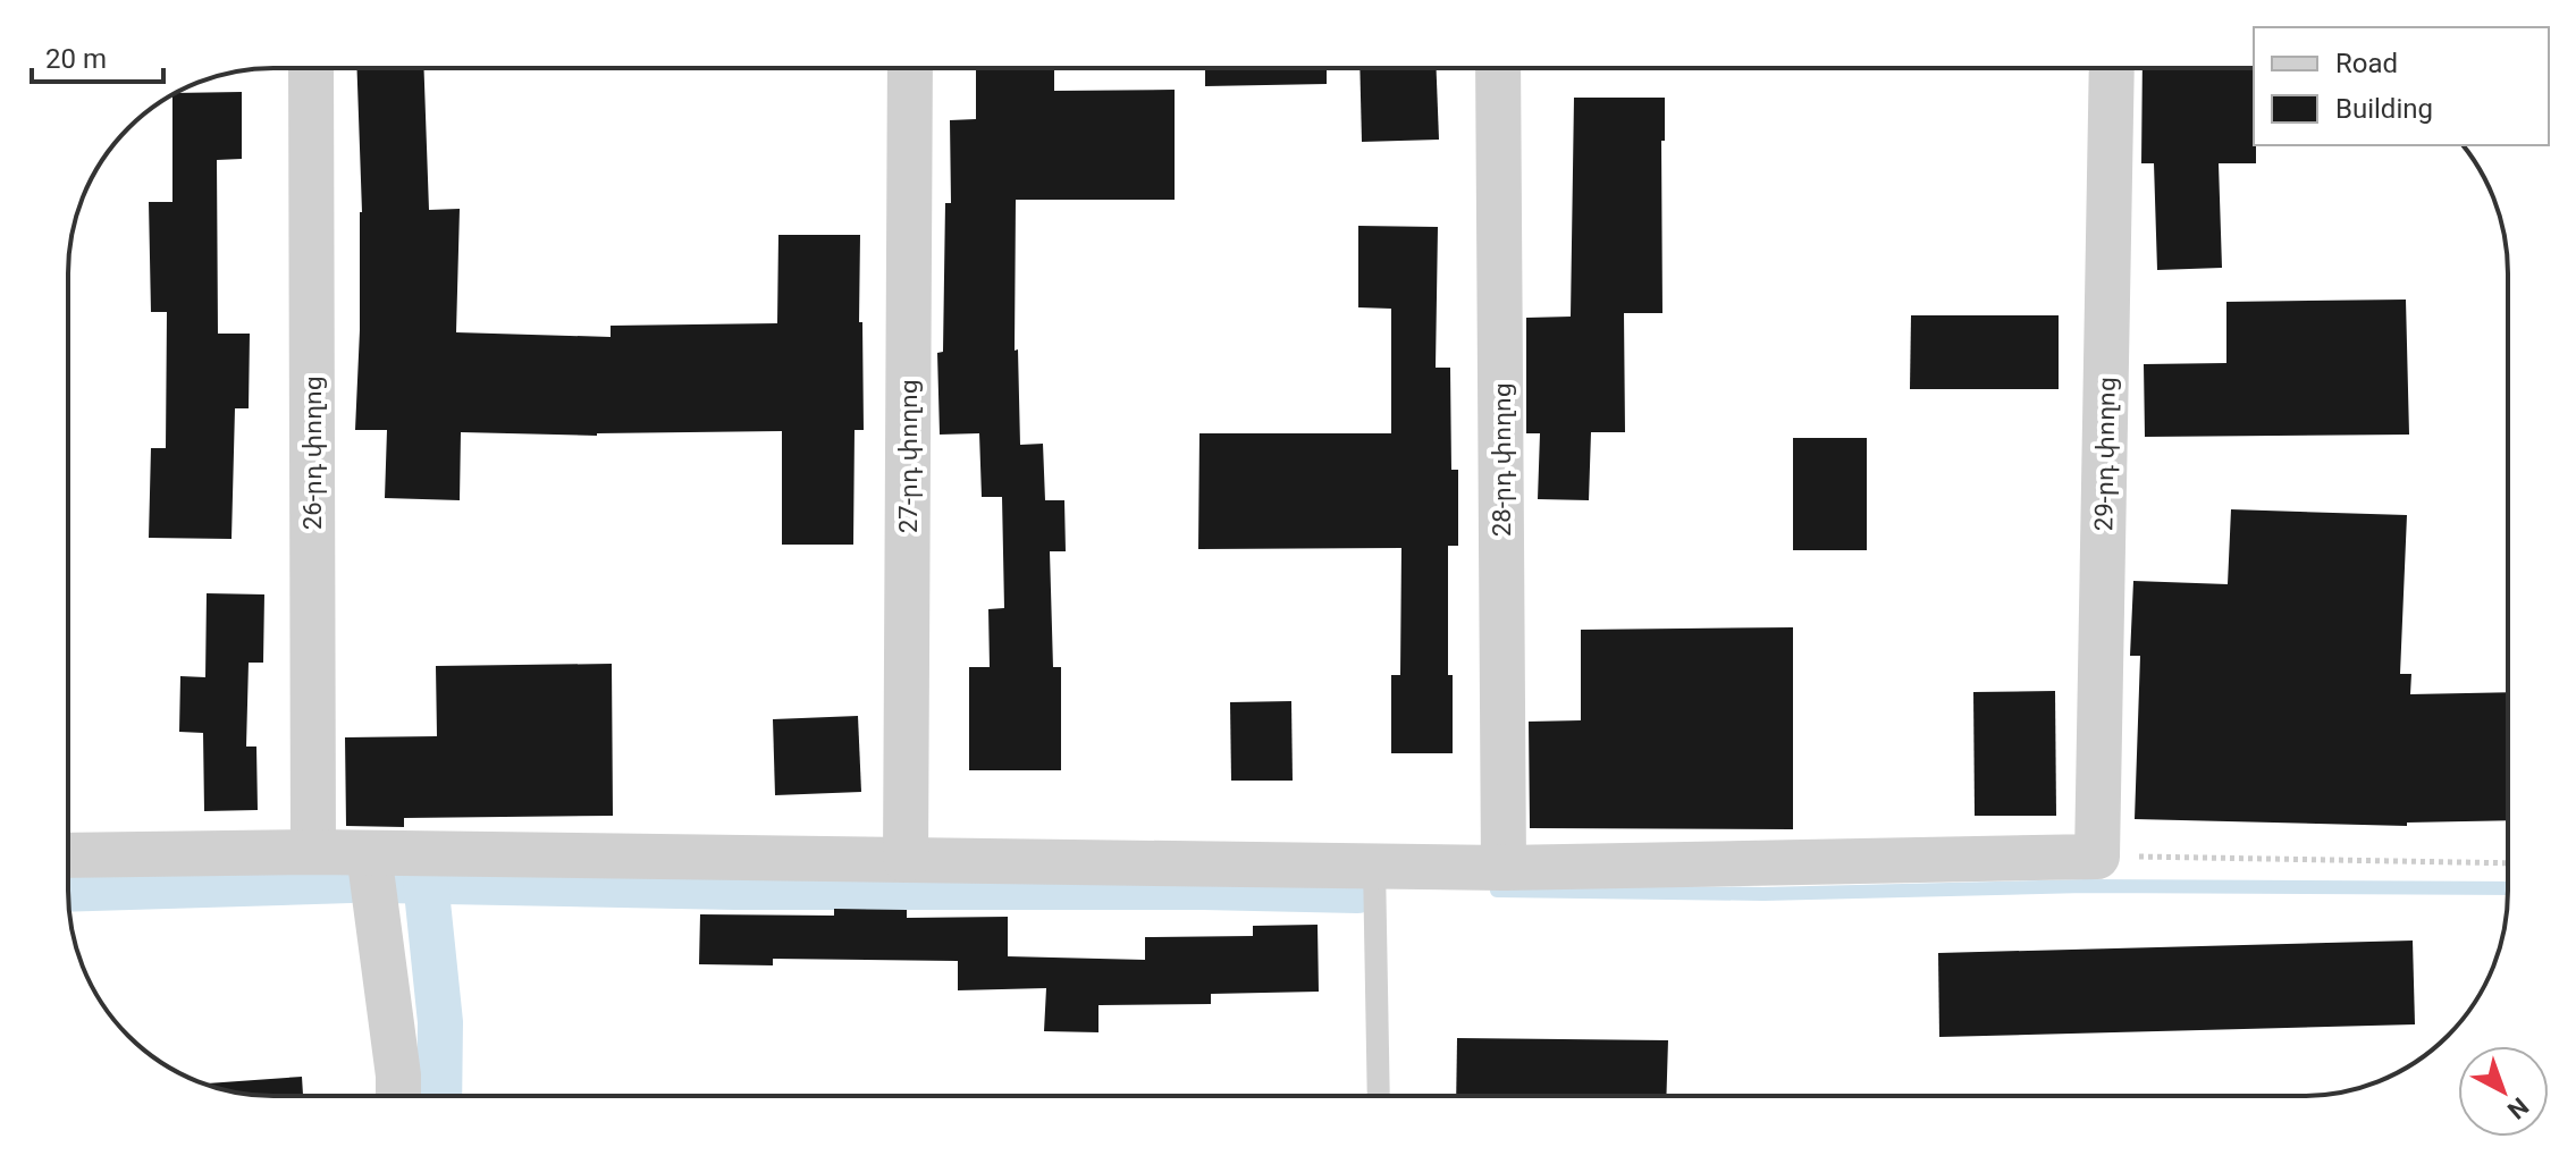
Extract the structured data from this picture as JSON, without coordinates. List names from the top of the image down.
{
  "streets": {
    "street": [
      "26-րդ փողոց",
      "29-րդ փողոց",
      "27-րդ փողոց",
      "28-րդ փողոց"
    ]
  },
  "legend": ["Road", "Building"],
  "scale_bar": "20 m",
  "north": "bottom right"
}
